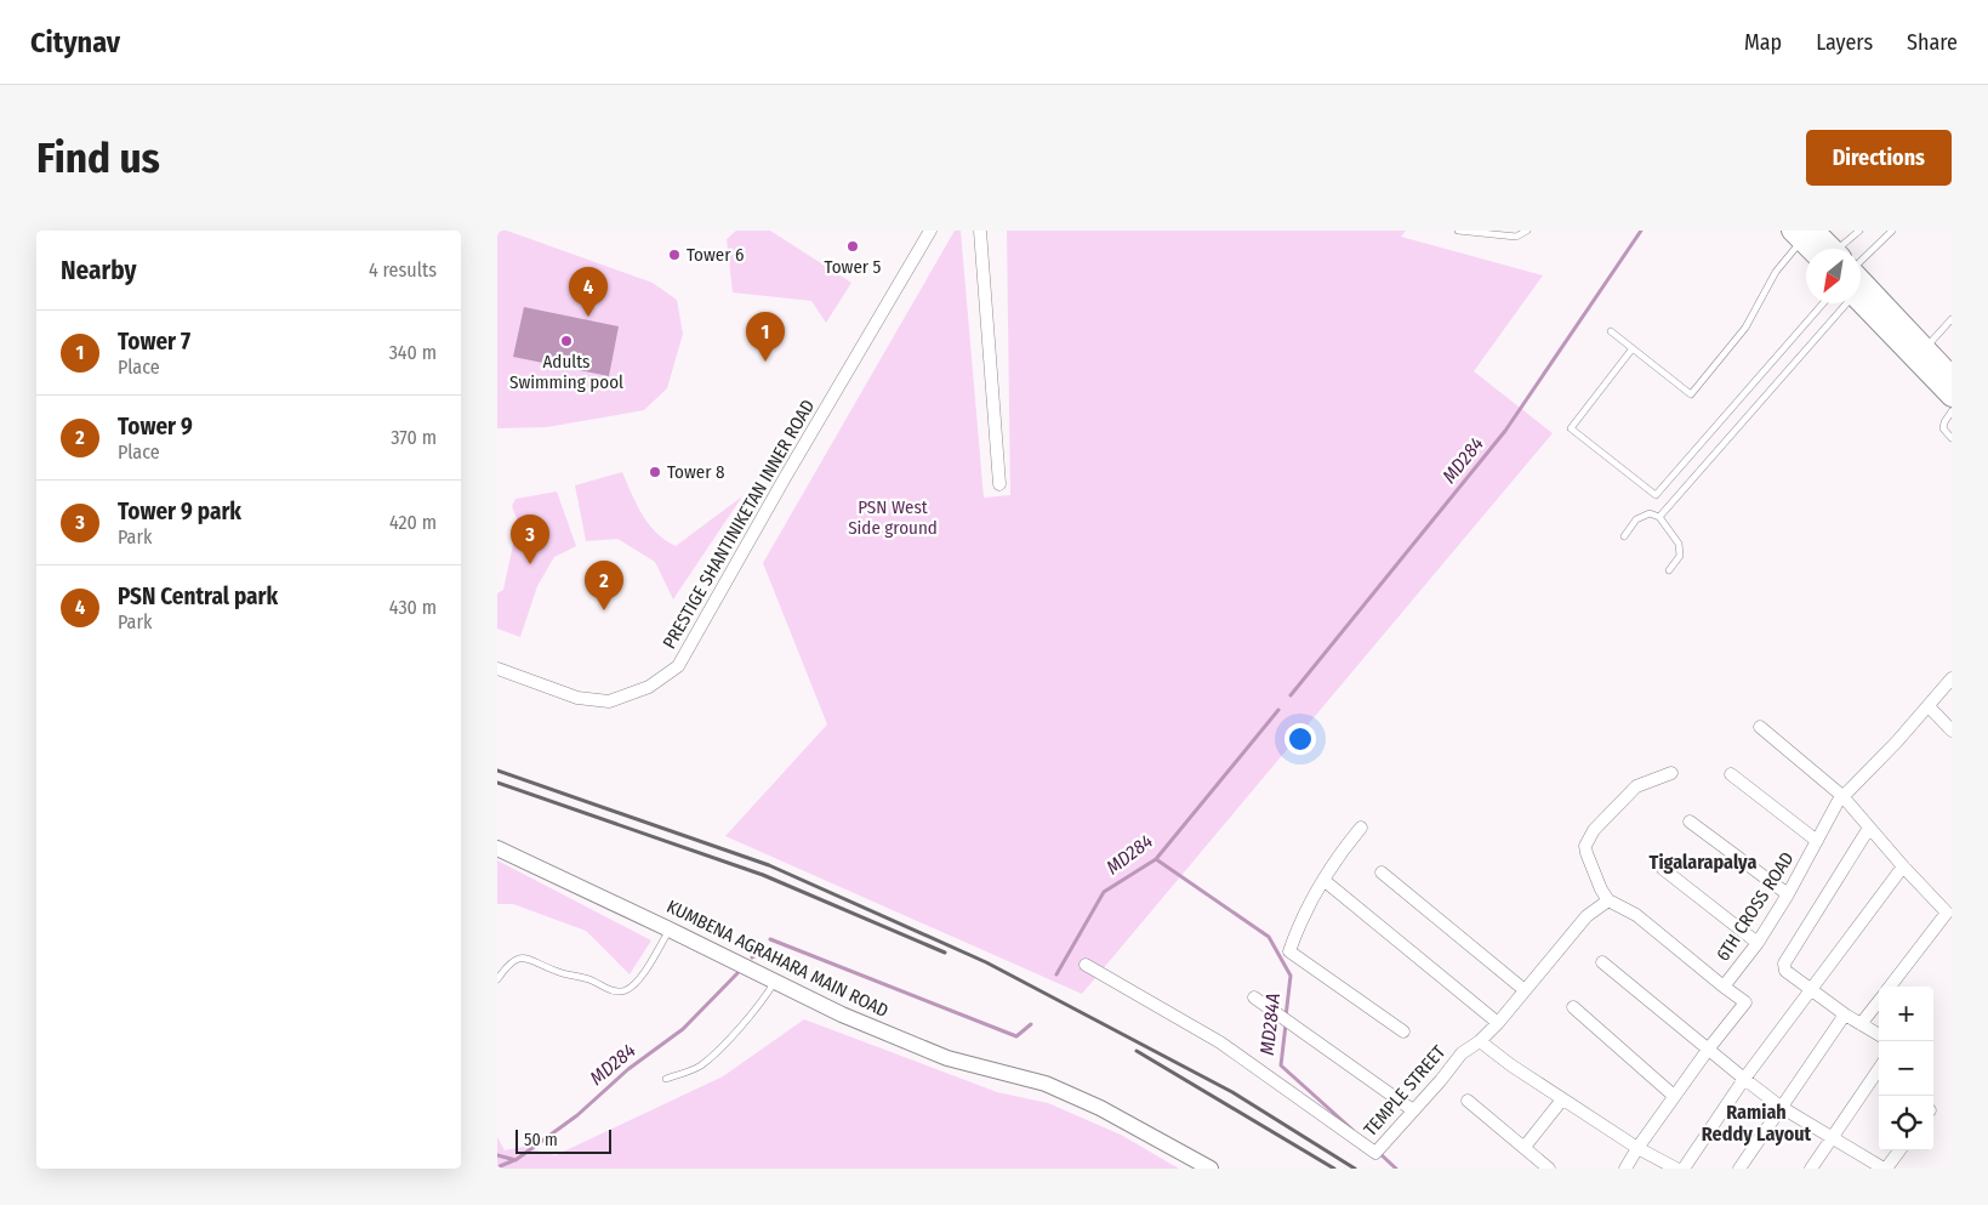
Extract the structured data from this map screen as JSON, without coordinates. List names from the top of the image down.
{
  "streets": {
    "street": [
      "PRESTIGE SHANTINIKETAN INNER ROAD",
      "6TH CROSS ROAD",
      "KUMBENA AGRAHARA MAIN ROAD",
      "TEMPLE STREET"
    ]
  },
  "districts": ["Tigalarapalya", "Ramiah Reddy Layout"],
  "water": ["MD284", "MD284A"],
  "parks": ["PSN West Side ground"],
  "places": [
    "Tower 5",
    "Tower 6",
    "Adults Swimming pool",
    "Tower 8"
  ],
  "scale_bar": "50 m",
  "north": "bottom left",
  "page": {
    "header": "Citynav",
    "nav": ["Map", "Layers", "Share"],
    "buttons": "Directions",
    "title": "Find us",
    "heading": ["Nearby", "4 results"],
    "pins": [
      "4",
      "1",
      "3",
      "2"
    ],
    "list": [
      {
        "mark": "1",
        "name": "Tower 7",
        "note": "Place",
        "value": "340 m"
      },
      {
        "mark": "2",
        "name": "Tower 9",
        "note": "Place",
        "value": "370 m"
      },
      {
        "mark": "3",
        "name": "Tower 9 park",
        "note": "Park",
        "value": "420 m"
      },
      {
        "mark": "4",
        "name": "PSN Central park",
        "note": "Park",
        "value": "430 m"
      }
    ],
    "map_buttons": ["+", "−"],
    "scale": "50 m"
  }
}
